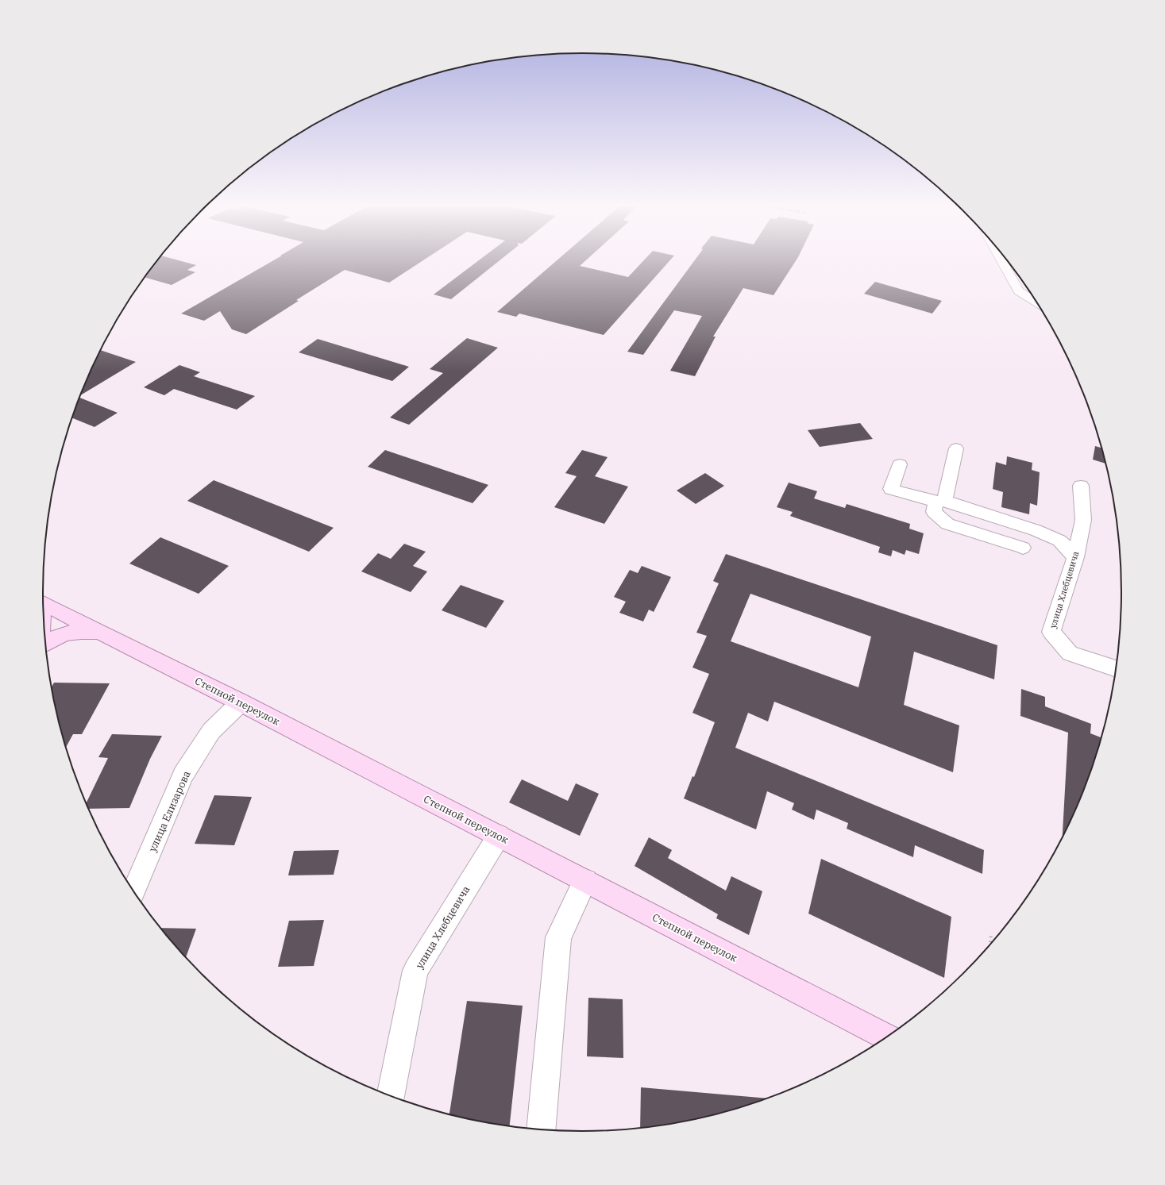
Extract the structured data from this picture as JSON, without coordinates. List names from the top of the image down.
{
  "streets": {
    "main road": ["Степной переулок"],
    "street": ["улица Хлебцевича", "улица Елизарова"]
  },
  "crossings": [
    ["улица Хлебцевича", "Степной переулок"],
    ["Степной переулок", "улица Елизарова"]
  ]
}
